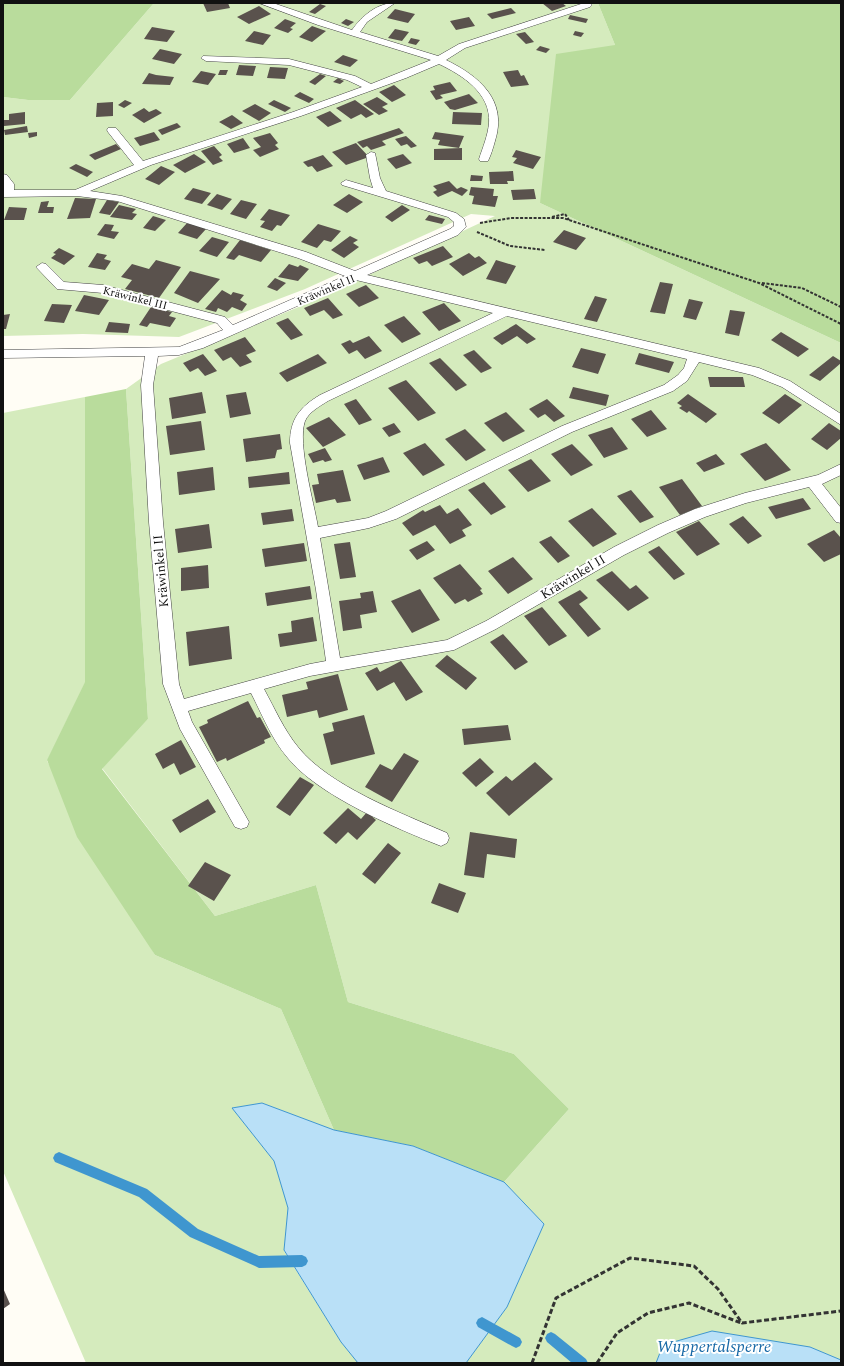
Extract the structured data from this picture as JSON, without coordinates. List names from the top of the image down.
{
  "streets": {
    "lane": ["Kräwinkel II", "Kräwinkel III"]
  },
  "crossings": [
    ["Kräwinkel II", "Kräwinkel III"]
  ],
  "water": ["Wuppertalsperre"]
}
